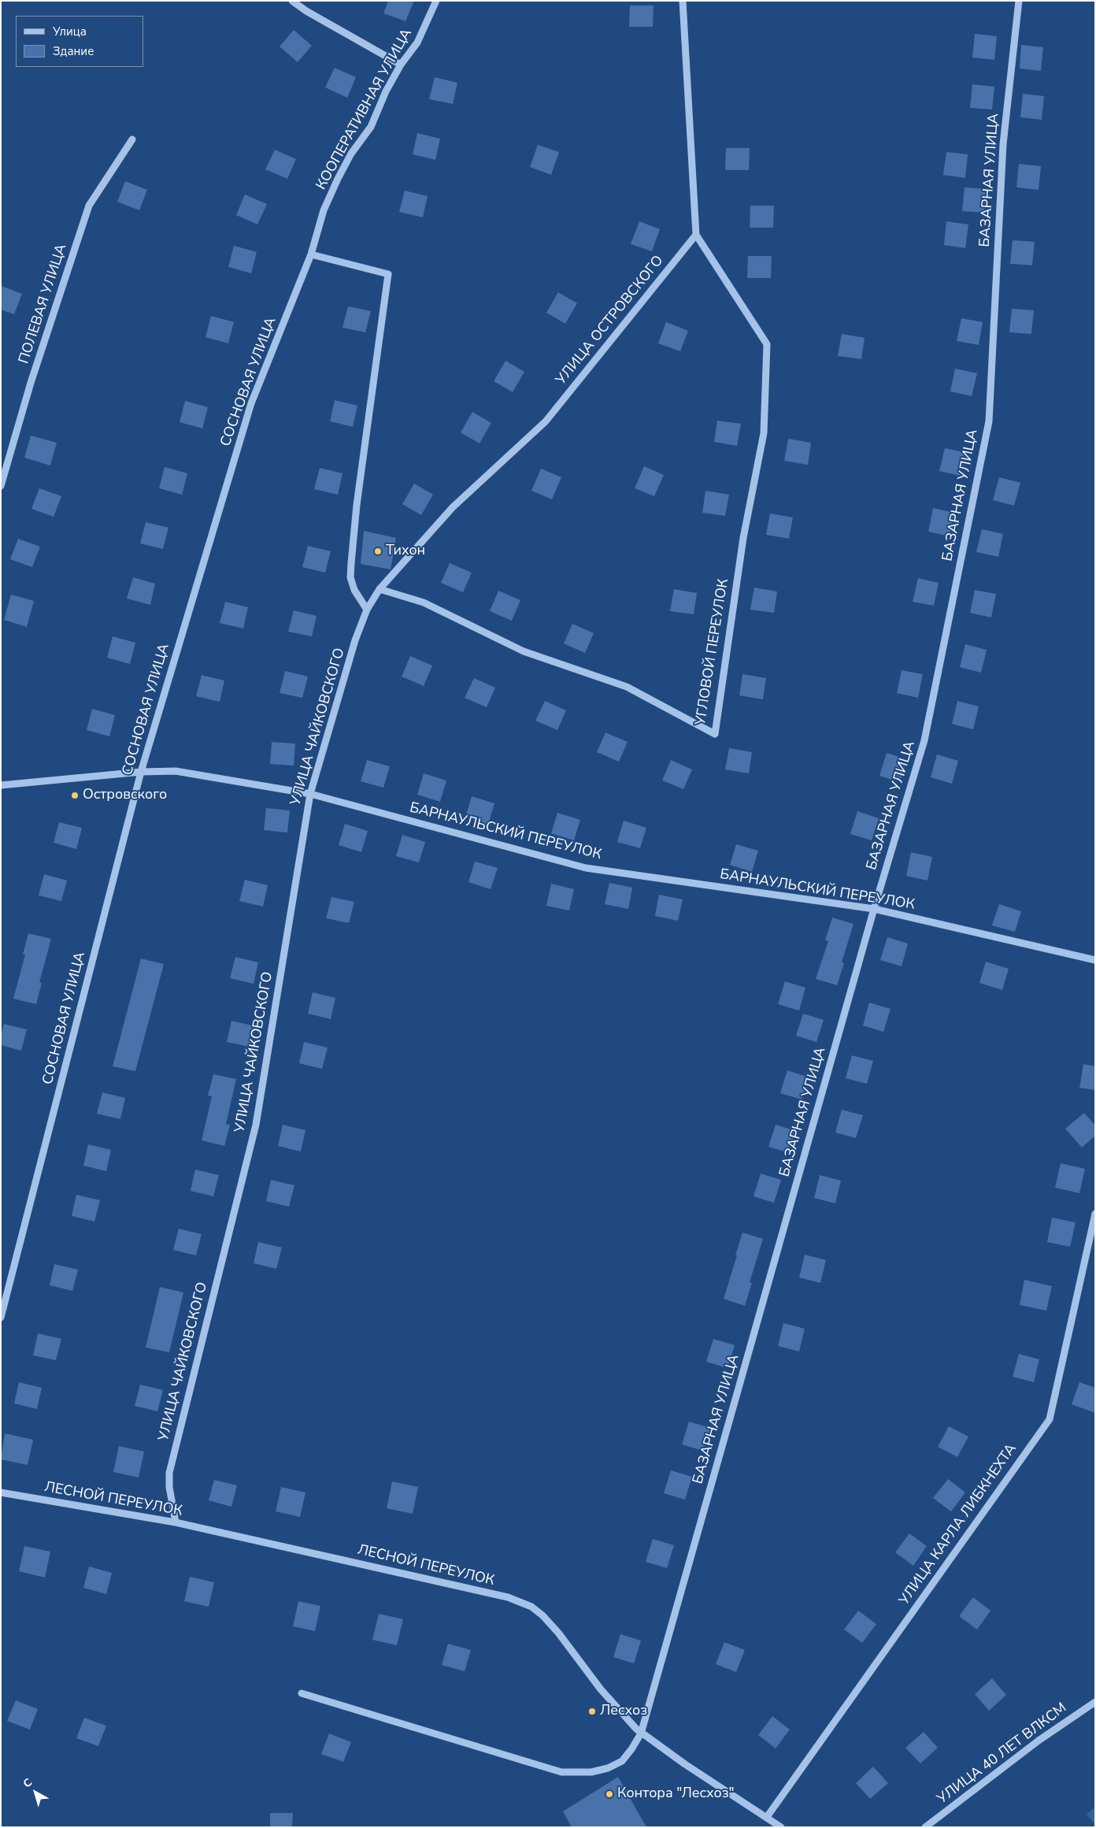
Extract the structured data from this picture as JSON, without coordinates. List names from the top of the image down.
{
  "streets": {
    "street": [
      "КООПЕРАТИВНАЯ УЛИЦА",
      "БАЗАРНАЯ УЛИЦА",
      "ПОЛЕВАЯ УЛИЦА",
      "УЛИЦА ОСТРОВСКОГО",
      "СОСНОВАЯ УЛИЦА",
      "УГЛОВОЙ ПЕРЕУЛОК",
      "УЛИЦА ЧАЙКОВСКОГО",
      "БАРНАУЛЬСКИЙ ПЕРЕУЛОК",
      "ЛЕСНОЙ ПЕРЕУЛОК",
      "УЛИЦА КАРЛА ЛИБКНЕХТА",
      "УЛИЦА 40 ЛЕТ ВЛКСМ"
    ]
  },
  "crossings": [
    ["КООПЕРАТИВНАЯ УЛИЦА", "СОСНОВАЯ УЛИЦА"],
    ["БАЗАРНАЯ УЛИЦА", "БАРНАУЛЬСКИЙ ПЕРЕУЛОК"],
    ["БАЗАРНАЯ УЛИЦА", "ЛЕСНОЙ ПЕРЕУЛОК"],
    ["УЛИЦА ОСТРОВСКОГО", "УГЛОВОЙ ПЕРЕУЛОК"],
    ["УЛИЦА ОСТРОВСКОГО", "УЛИЦА ЧАЙКОВСКОГО"],
    ["СОСНОВАЯ УЛИЦА", "БАРНАУЛЬСКИЙ ПЕРЕУЛОК"],
    ["УГЛОВОЙ ПЕРЕУЛОК", "УЛИЦА ЧАЙКОВСКОГО"],
    ["УЛИЦА ЧАЙКОВСКОГО", "БАРНАУЛЬСКИЙ ПЕРЕУЛОК"],
    ["УЛИЦА ЧАЙКОВСКОГО", "ЛЕСНОЙ ПЕРЕУЛОК"],
    ["ЛЕСНОЙ ПЕРЕУЛОК", "УЛИЦА КАРЛА ЛИБКНЕХТА"]
  ],
  "places": [
    "Тихон",
    "Островского",
    "Лесхоз",
    "Контора \"Лесхоз\""
  ],
  "legend": ["Улица", "Здание"],
  "north": "top left"
}
